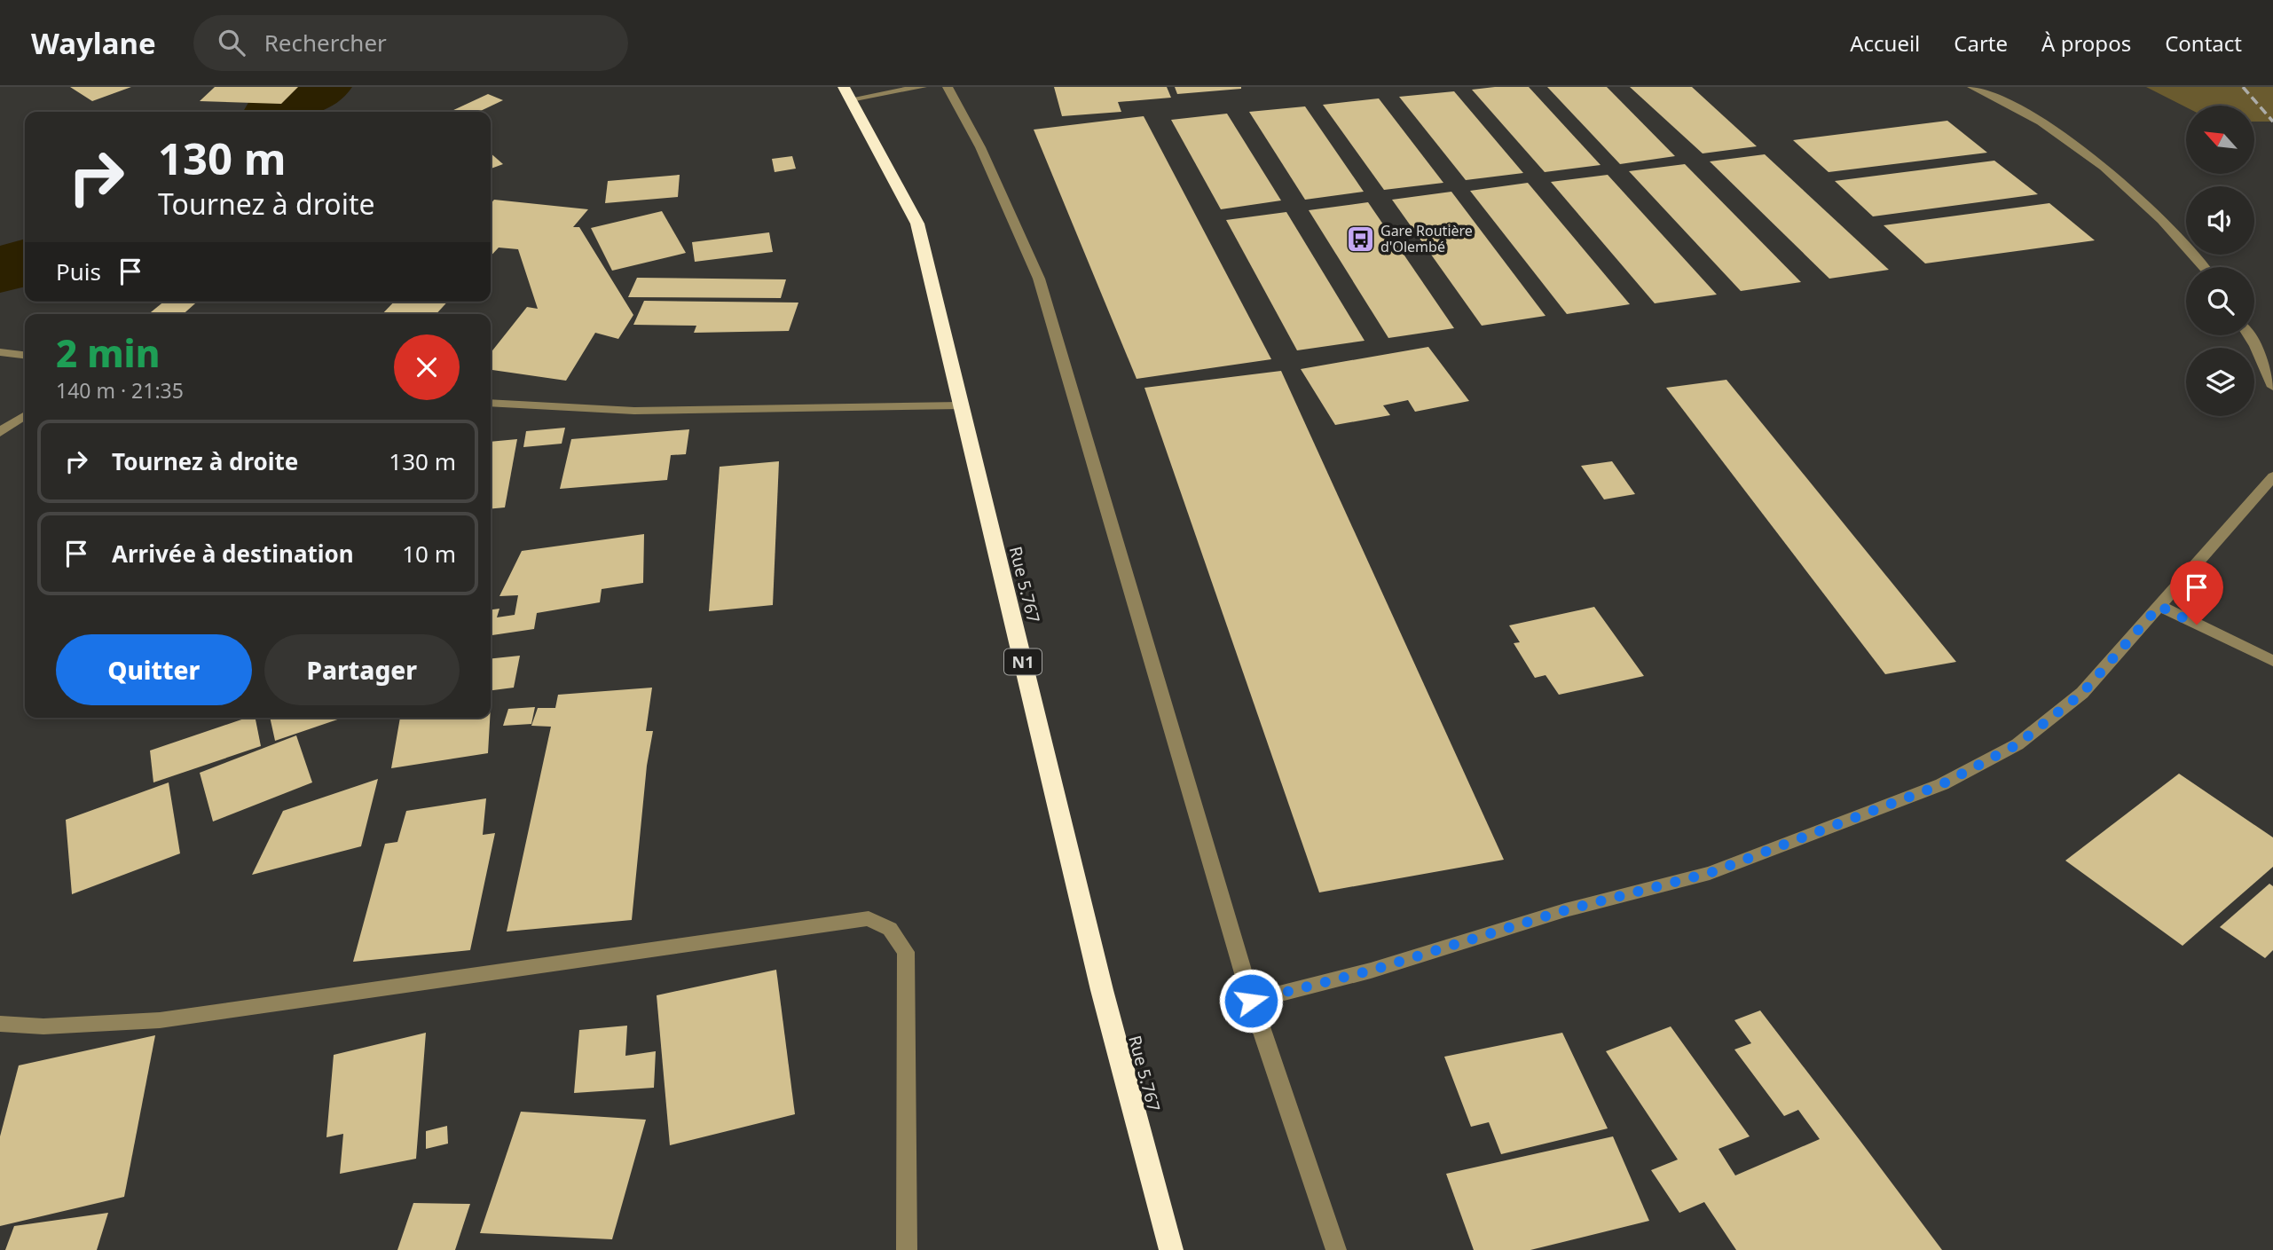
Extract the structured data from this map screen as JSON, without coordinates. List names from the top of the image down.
{
  "streets": {
    "highway": ["Rue 5.767", "N1"]
  },
  "places": {
    "bus stop": ["Gare Routière d'Olembé"]
  },
  "north": "top left",
  "page": {
    "header": "Waylane",
    "search": "Rechercher",
    "nav": [
      "Accueil",
      "Carte",
      "À propos",
      "Contact"
    ],
    "turn": ["130 m", "Tournez à droite"],
    "then": "Puis",
    "heading": ["2 min", "140 m · 21:35"],
    "list": [
      {
        "name": "Tournez à droite",
        "value": "130 m"
      },
      {
        "name": "Arrivée à destination",
        "value": "10 m"
      }
    ],
    "buttons": ["Quitter", "Partager"]
  }
}
